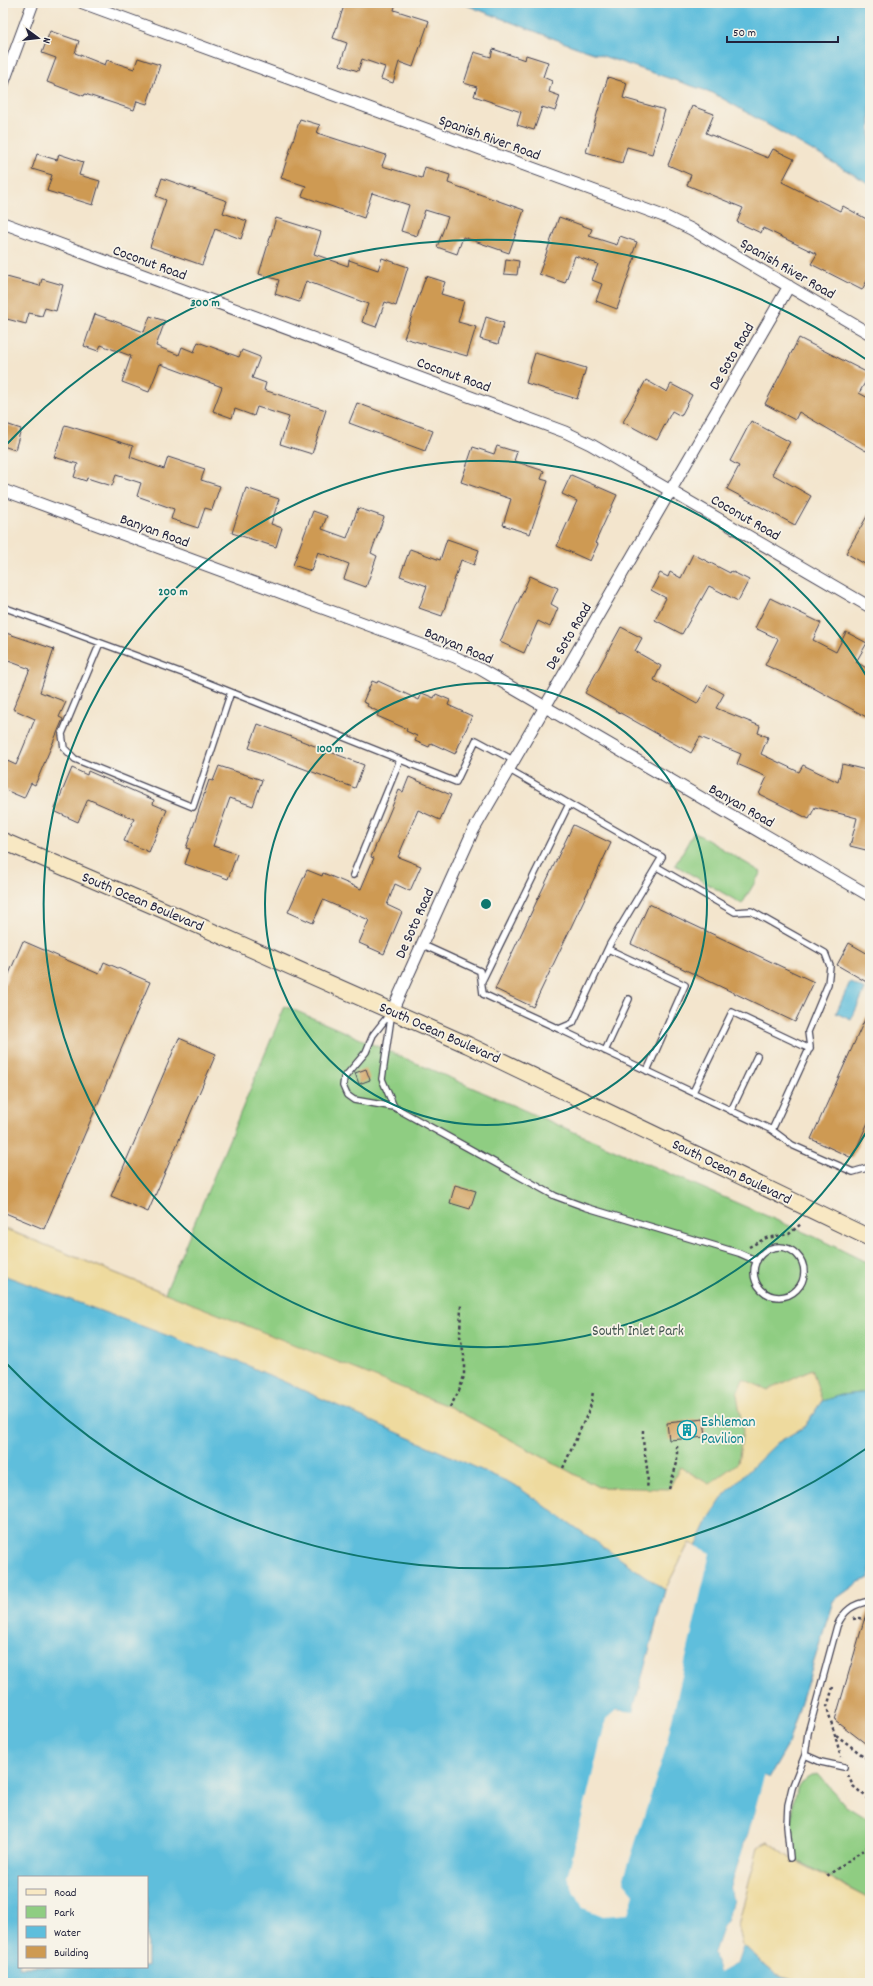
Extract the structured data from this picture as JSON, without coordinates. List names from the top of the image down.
{
  "streets": {
    "main road": ["South Ocean Boulevard"],
    "street": [
      "Spanish River Road",
      "Coconut Road",
      "De Soto Road",
      "Banyan Road"
    ]
  },
  "crossings": [
    ["Spanish River Road", "De Soto Road"],
    ["Coconut Road", "De Soto Road"],
    ["De Soto Road", "Banyan Road"],
    ["De Soto Road", "South Ocean Boulevard"]
  ],
  "parks": ["South Inlet Park"],
  "places": {
    "building": ["Eshleman Pavilion"]
  },
  "legend": [
    "Road",
    "Park",
    "Water",
    "Building"
  ],
  "scale_bar": "50 m",
  "north": "right",
  "rings": ["300 m", "200 m", "100 m"]
}
